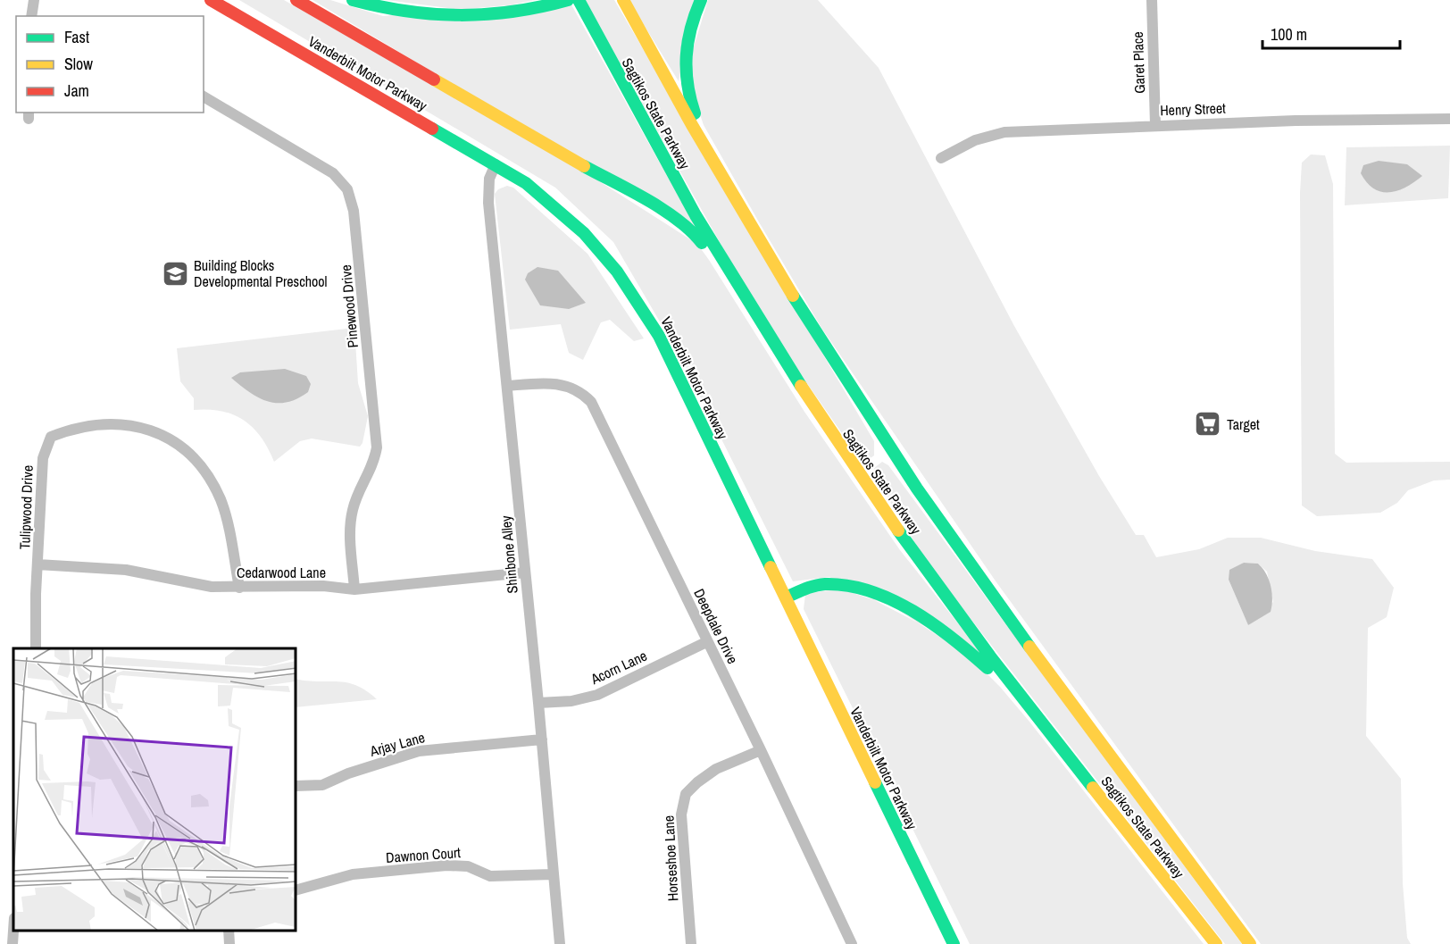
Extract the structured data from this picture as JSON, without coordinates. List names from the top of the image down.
{
  "streets": {
    "main road": ["Vanderbilt Motor Parkway", "Sagtikos State Parkway"],
    "street": [
      "Garet Place",
      "Henry Street",
      "Pinewood Drive",
      "Tulipwood Drive",
      "Shinbone Alley",
      "Cedarwood Lane",
      "Deepdale Drive",
      "Acorn Lane",
      "Arjay Lane",
      "Dawnon Court",
      "Horseshoe Lane"
    ]
  },
  "crossings": [
    ["Garet Place", "Henry Street"],
    ["Vanderbilt Motor Parkway", "Shinbone Alley"],
    ["Pinewood Drive", "Cedarwood Lane"],
    ["Tulipwood Drive", "Cedarwood Lane"],
    ["Shinbone Alley", "Cedarwood Lane"],
    ["Shinbone Alley", "Deepdale Drive"],
    ["Shinbone Alley", "Acorn Lane"],
    ["Shinbone Alley", "Arjay Lane"],
    ["Shinbone Alley", "Dawnon Court"],
    ["Deepdale Drive", "Acorn Lane"],
    ["Deepdale Drive", "Horseshoe Lane"]
  ],
  "places": {
    "school or university": ["Building Blocks Developmental Preschool"],
    "supermarket": ["Target"]
  },
  "legend": ["Fast", "Slow", "Jam"],
  "scale_bar": "100 m"
}
